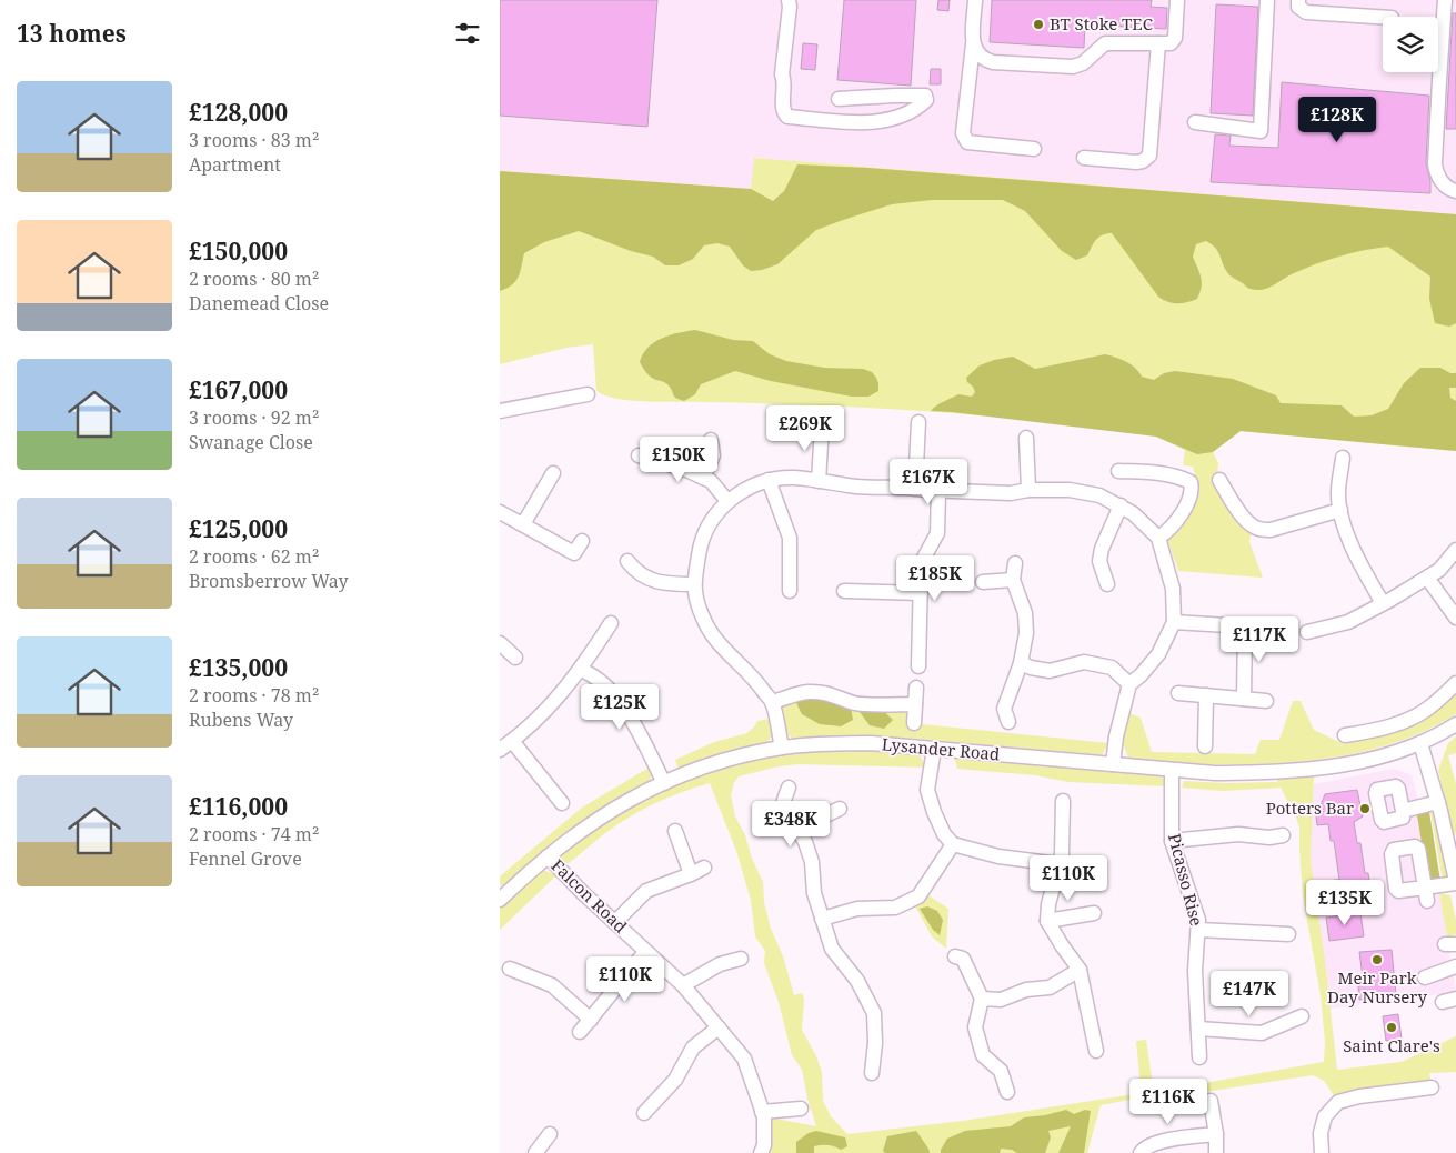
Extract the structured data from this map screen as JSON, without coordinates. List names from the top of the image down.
{
  "streets": {
    "street": ["Lysander Road", "Picasso Rise", "Falcon Road"]
  },
  "crossings": [
    ["Lysander Road", "Picasso Rise"],
    ["Lysander Road", "Falcon Road"]
  ],
  "places": [
    "BT Stoke TEC",
    "Potters Bar",
    "Meir Park Day Nursery",
    "Saint Clare's"
  ],
  "page": {
    "heading": "13 homes",
    "list": [
      {
        "name": "£128,000",
        "note": "3 rooms · 83 m² · Apartment"
      },
      {
        "name": "£150,000",
        "note": "2 rooms · 80 m² · Danemead Close"
      },
      {
        "name": "£167,000",
        "note": "3 rooms · 92 m² · Swanage Close"
      },
      {
        "name": "£125,000",
        "note": "2 rooms · 62 m² · Bromsberrow Way"
      },
      {
        "name": "£135,000",
        "note": "2 rooms · 78 m² · Rubens Way"
      },
      {
        "name": "£116,000",
        "note": "2 rooms · 74 m² · Fennel Grove"
      }
    ],
    "price": [
      "£128K",
      "£269K",
      "£150K",
      "£167K",
      "£185K",
      "£117K",
      "£125K",
      "£348K",
      "£110K",
      "£135K",
      "£110K",
      "£147K",
      "£116K"
    ]
  }
}
